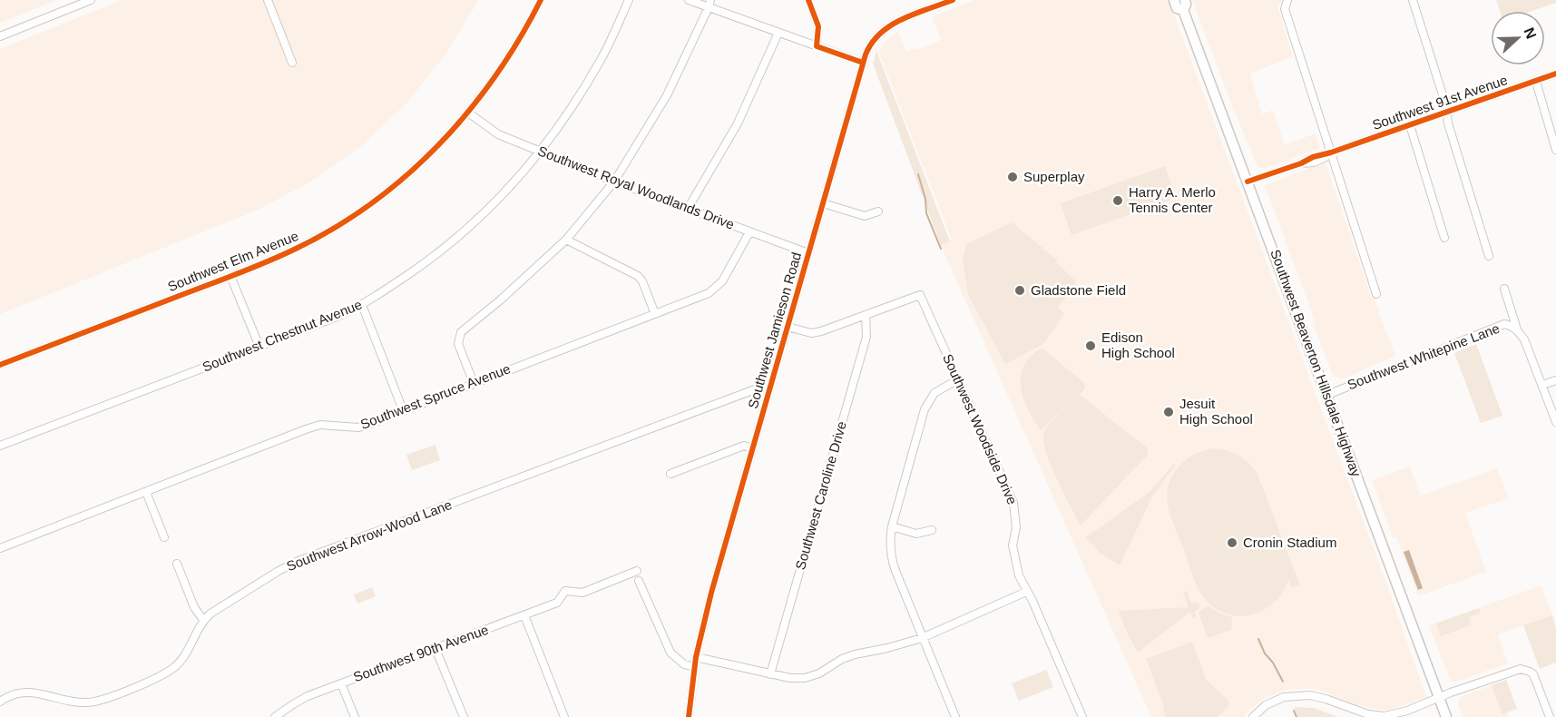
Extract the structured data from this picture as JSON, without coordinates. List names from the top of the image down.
{
  "streets": {
    "main road": ["Southwest Beaverton Hillsdale Highway"],
    "street": [
      "Southwest 91st Avenue",
      "Southwest Royal Woodlands Drive",
      "Southwest Elm Avenue",
      "Southwest Jamieson Road",
      "Southwest Chestnut Avenue",
      "Southwest Whitepine Lane",
      "Southwest Spruce Avenue",
      "Southwest Woodside Drive",
      "Southwest Caroline Drive",
      "Southwest Arrow-Wood Lane",
      "Southwest 90th Avenue"
    ]
  },
  "crossings": [
    ["Southwest 91st Avenue", "Southwest Beaverton Hillsdale Highway"],
    ["Southwest Royal Woodlands Drive", "Southwest Elm Avenue"],
    ["Southwest Royal Woodlands Drive", "Southwest Jamieson Road"],
    ["Southwest Royal Woodlands Drive", "Southwest Chestnut Avenue"],
    ["Southwest Royal Woodlands Drive", "Southwest Spruce Avenue"],
    ["Southwest Jamieson Road", "Southwest Arrow-Wood Lane"],
    ["Southwest Whitepine Lane", "Southwest Beaverton Hillsdale Highway"],
    ["Southwest Woodside Drive", "Southwest Caroline Drive"]
  ],
  "places": [
    "Superplay",
    "Harry A. Merlo Tennis Center",
    "Gladstone Field",
    "Edison High School",
    "Jesuit High School",
    "Cronin Stadium"
  ],
  "north": "right"
}
